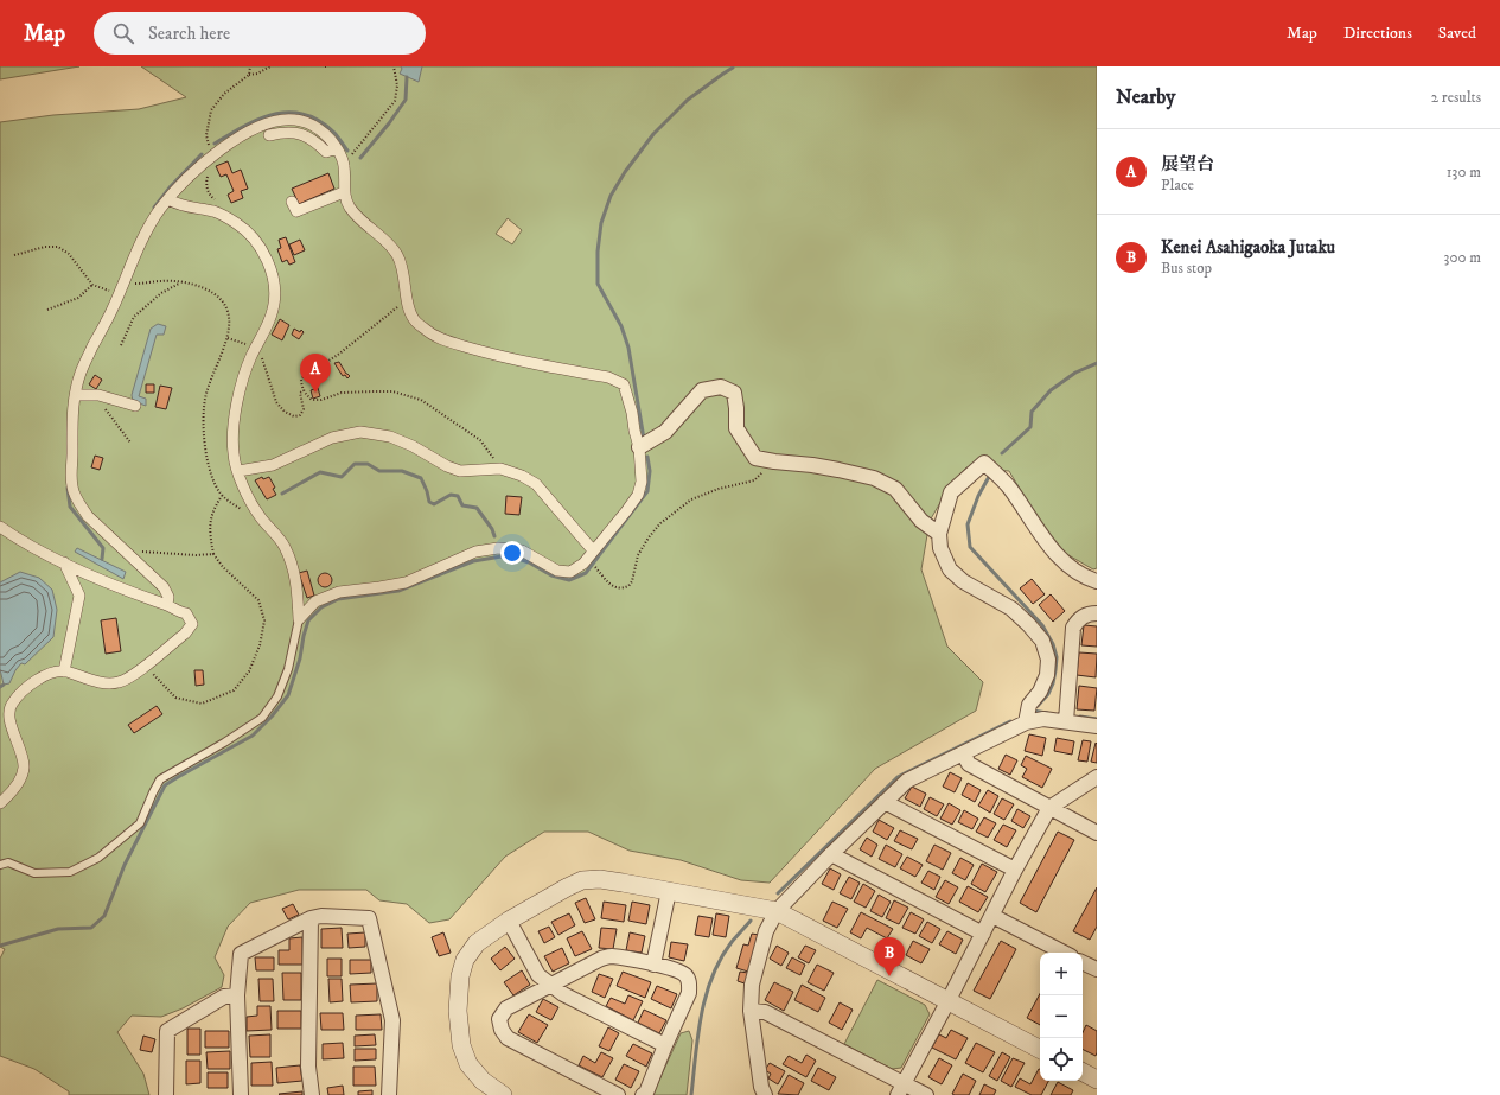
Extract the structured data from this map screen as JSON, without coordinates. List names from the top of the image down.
{
  "page": {
    "header": "Map",
    "search": "Search here",
    "nav": ["Map", "Directions", "Saved"],
    "heading": ["Nearby", "2 results"],
    "list": [
      {
        "mark": "A",
        "name": "展望台",
        "note": "Place",
        "value": "130 m"
      },
      {
        "mark": "B",
        "name": "Kenei Asahigaoka Jutaku",
        "note": "Bus stop",
        "value": "300 m"
      }
    ],
    "pins": ["A", "B"],
    "map_buttons": ["+", "−"]
  }
}
